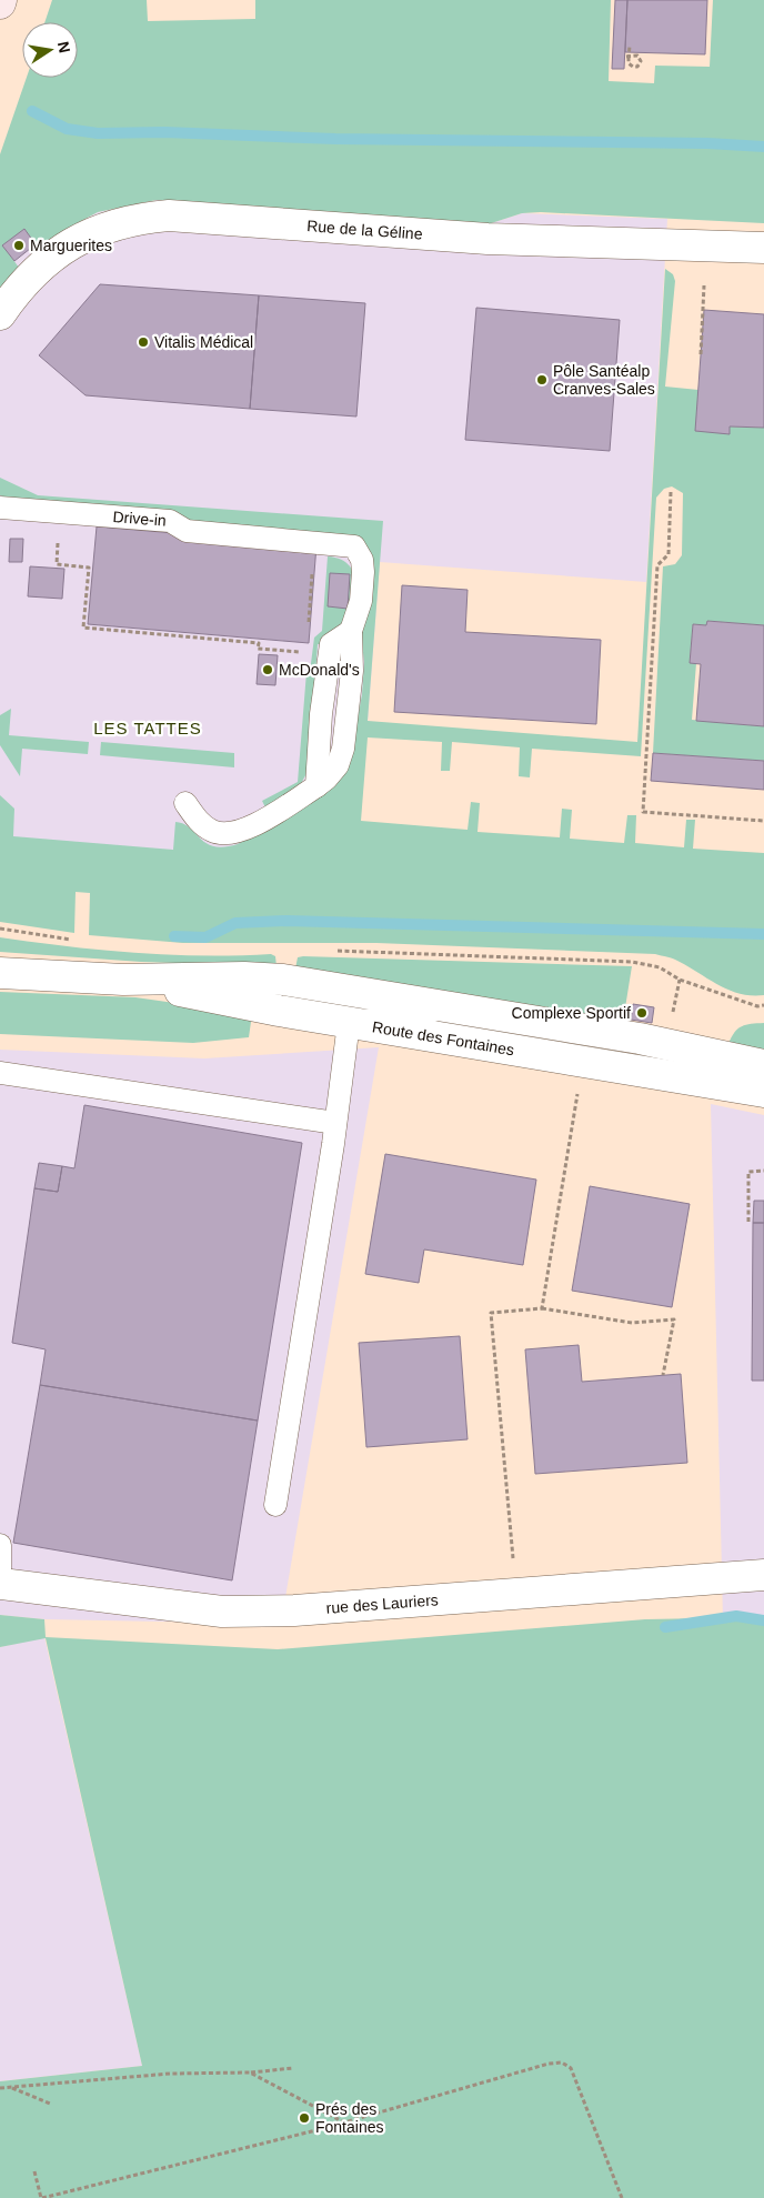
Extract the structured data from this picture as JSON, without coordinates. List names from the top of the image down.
{
  "streets": {
    "street": ["Rue de la Géline", "Route des Fontaines", "rue des Lauriers"],
    "lane": ["Drive-in"]
  },
  "districts": ["LES TATTES"],
  "places": [
    "Marguerites",
    "Vitalis Médical",
    "Pôle Santéalp Cranves-Sales",
    "McDonald's",
    "Complexe Sportif",
    "Prés des Fontaines"
  ],
  "north": "right"
}
